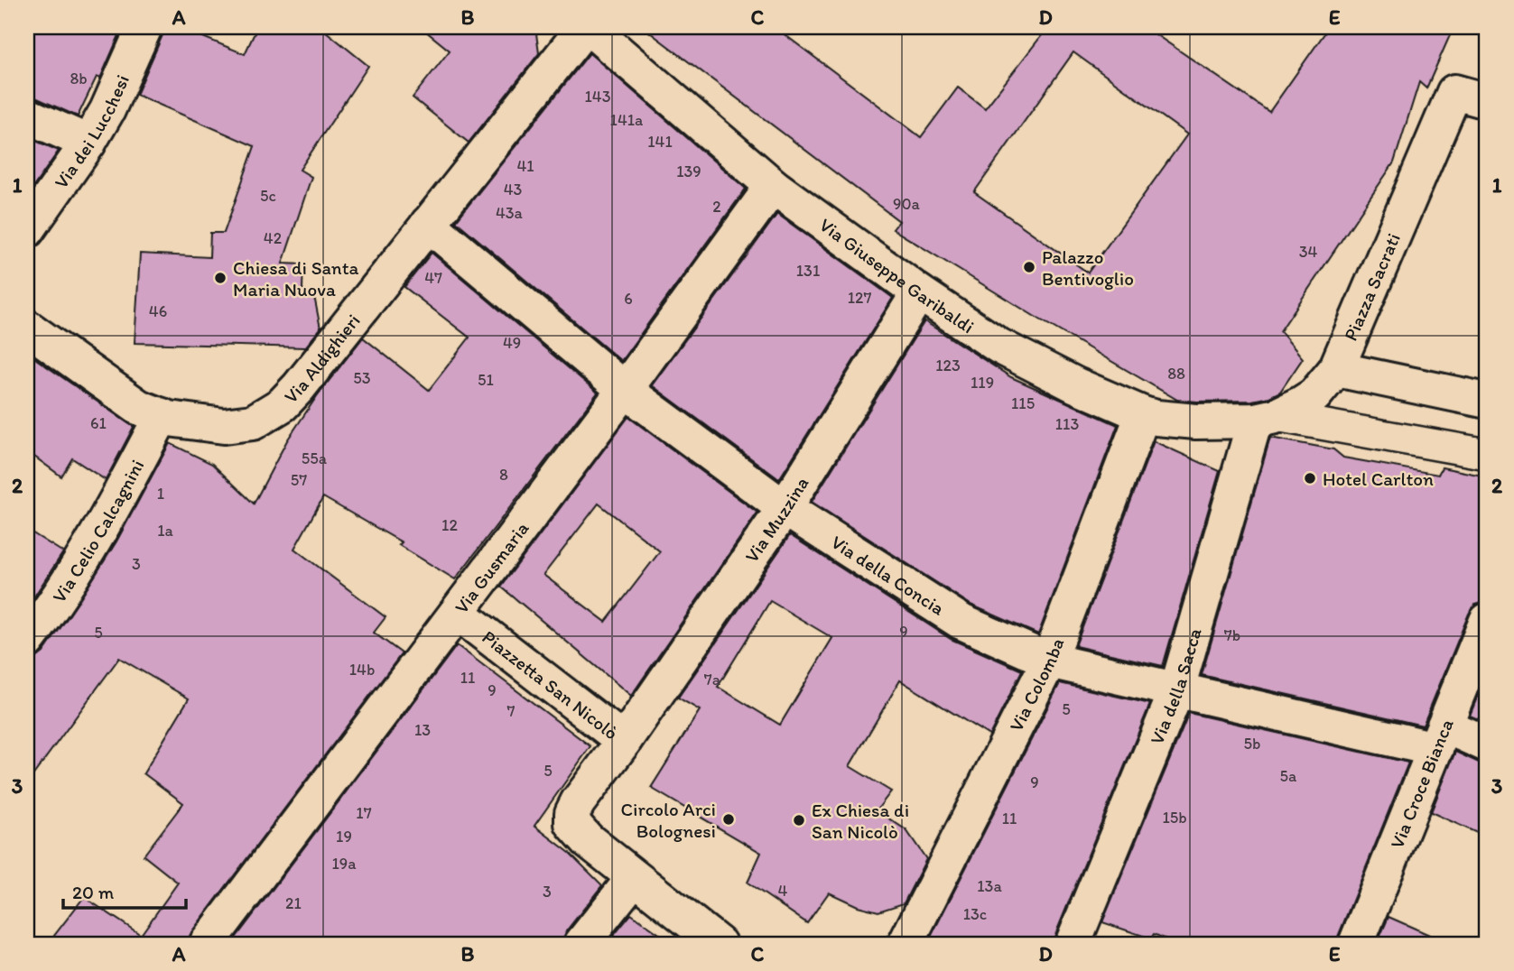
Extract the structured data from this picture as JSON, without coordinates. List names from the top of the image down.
{
  "streets": {
    "street": [
      "Via dei Lucchesi",
      "Via Giuseppe Garibaldi",
      "Piazza Sacrati",
      "Via Aldighieri",
      "Via Muzzina",
      "Via Celio Calcagnini",
      "Via Gusmaria",
      "Via della Concia",
      "Piazzetta San Nicolò",
      "Via Colomba",
      "Via della Sacca",
      "Via Croce Bianca"
    ]
  },
  "crossings": [
    ["Via Giuseppe Garibaldi", "Via Aldighieri"],
    ["Via Giuseppe Garibaldi", "Via Muzzina"],
    ["Via Giuseppe Garibaldi", "Via Gusmaria"],
    ["Via Giuseppe Garibaldi", "Via Colomba"],
    ["Via Giuseppe Garibaldi", "Via della Sacca"],
    ["Via Aldighieri", "Via Celio Calcagnini"],
    ["Via Aldighieri", "Via della Concia"],
    ["Via Muzzina", "Via della Concia"],
    ["Via Muzzina", "Piazzetta San Nicolò"],
    ["Via Gusmaria", "Via della Concia"],
    ["Via Gusmaria", "Piazzetta San Nicolò"],
    ["Via della Concia", "Via Colomba"],
    ["Via della Concia", "Via della Sacca"],
    ["Via della Concia", "Via Croce Bianca"]
  ],
  "places": [
    "Palazzo Bentivoglio",
    "Chiesa di Santa Maria Nuova",
    "Hotel Carlton",
    "Circolo Arci Bolognesi",
    "Ex Chiesa di San Nicolò"
  ],
  "house_numbers": [
    "8b",
    "143",
    "141a",
    "141",
    "41",
    "139",
    "43",
    "5c",
    "90a",
    "2",
    "43a",
    "42",
    "34",
    "131",
    "47",
    "127",
    "6",
    "46",
    "49",
    "123",
    "88",
    "53",
    "51",
    "119",
    "115",
    "61",
    "113",
    "55a",
    "8",
    "57",
    "1",
    "12",
    "1a",
    "3",
    "9",
    "5",
    "7b",
    "14b",
    "11",
    "7a",
    "9",
    "5",
    "7",
    "13",
    "5b",
    "5",
    "5a",
    "9",
    "17",
    "15b",
    "11",
    "19",
    "19a",
    "13a",
    "4",
    "3",
    "21",
    "13c"
  ],
  "scale_bar": "20 m",
  "grid": {
    "columns": [
      "A",
      "B",
      "C",
      "D",
      "E"
    ],
    "rows": ["1", "2", "3"]
  }
}
